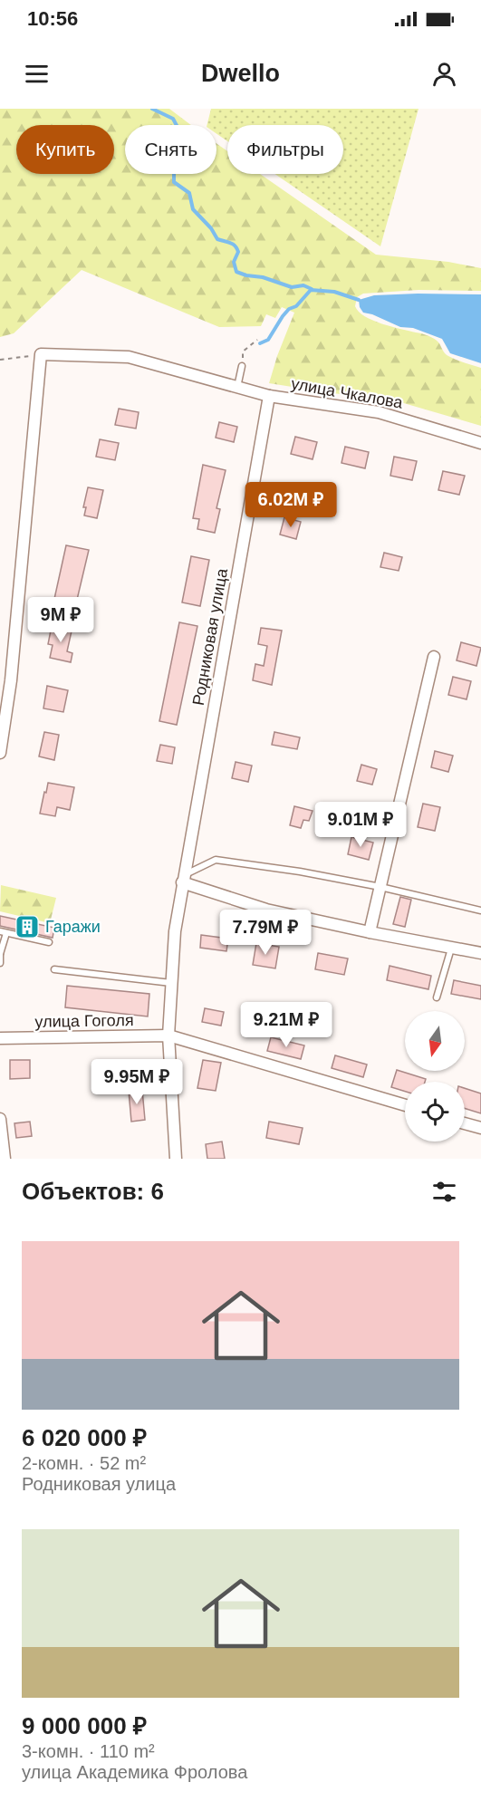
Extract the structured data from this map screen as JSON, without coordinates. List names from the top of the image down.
{
  "streets": {
    "street": ["улица Чкалова", "Родниковая улица", "улица Гоголя"]
  },
  "crossings": [
    ["улица Чкалова", "Родниковая улица"],
    ["Родниковая улица", "улица Гоголя"]
  ],
  "places": {
    "building": ["Гаражи"]
  },
  "north": "bottom",
  "page": {
    "status": "10:56",
    "header": "Dwello",
    "chip": ["Купить", "Снять", "Фильтры"],
    "price": [
      "6.02M ₽",
      "9M ₽",
      "9.01M ₽",
      "7.79M ₽",
      "9.21M ₽",
      "9.95M ₽"
    ],
    "heading": "Объектов: 6",
    "list": [
      {
        "name": "6 020 000 ₽",
        "note": "2-комн. · 52 m² · Родниковая улица"
      },
      {
        "name": "9 000 000 ₽",
        "note": "3-комн. · 110 m² · улица Академика Фролова"
      }
    ]
  }
}
